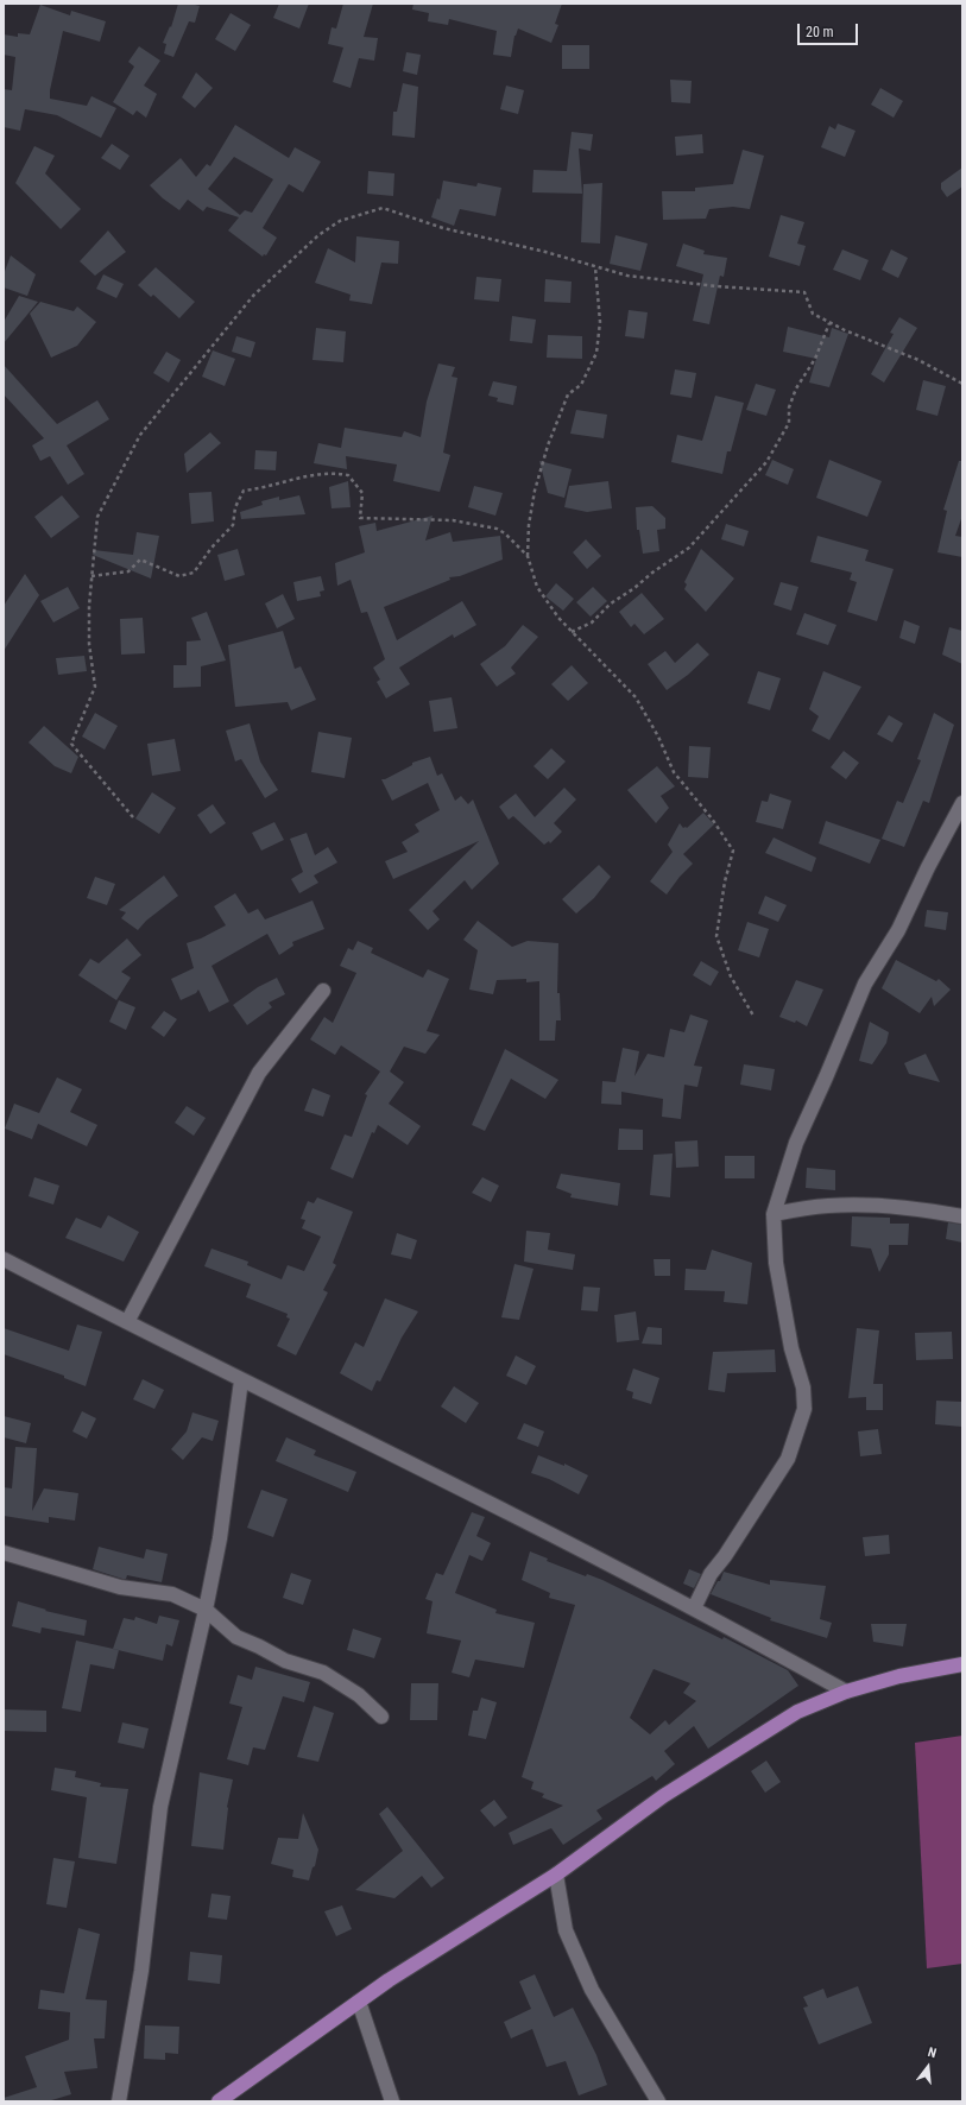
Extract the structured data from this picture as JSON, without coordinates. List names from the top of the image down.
{
  "scale_bar": "20 m",
  "north": "top"
}
